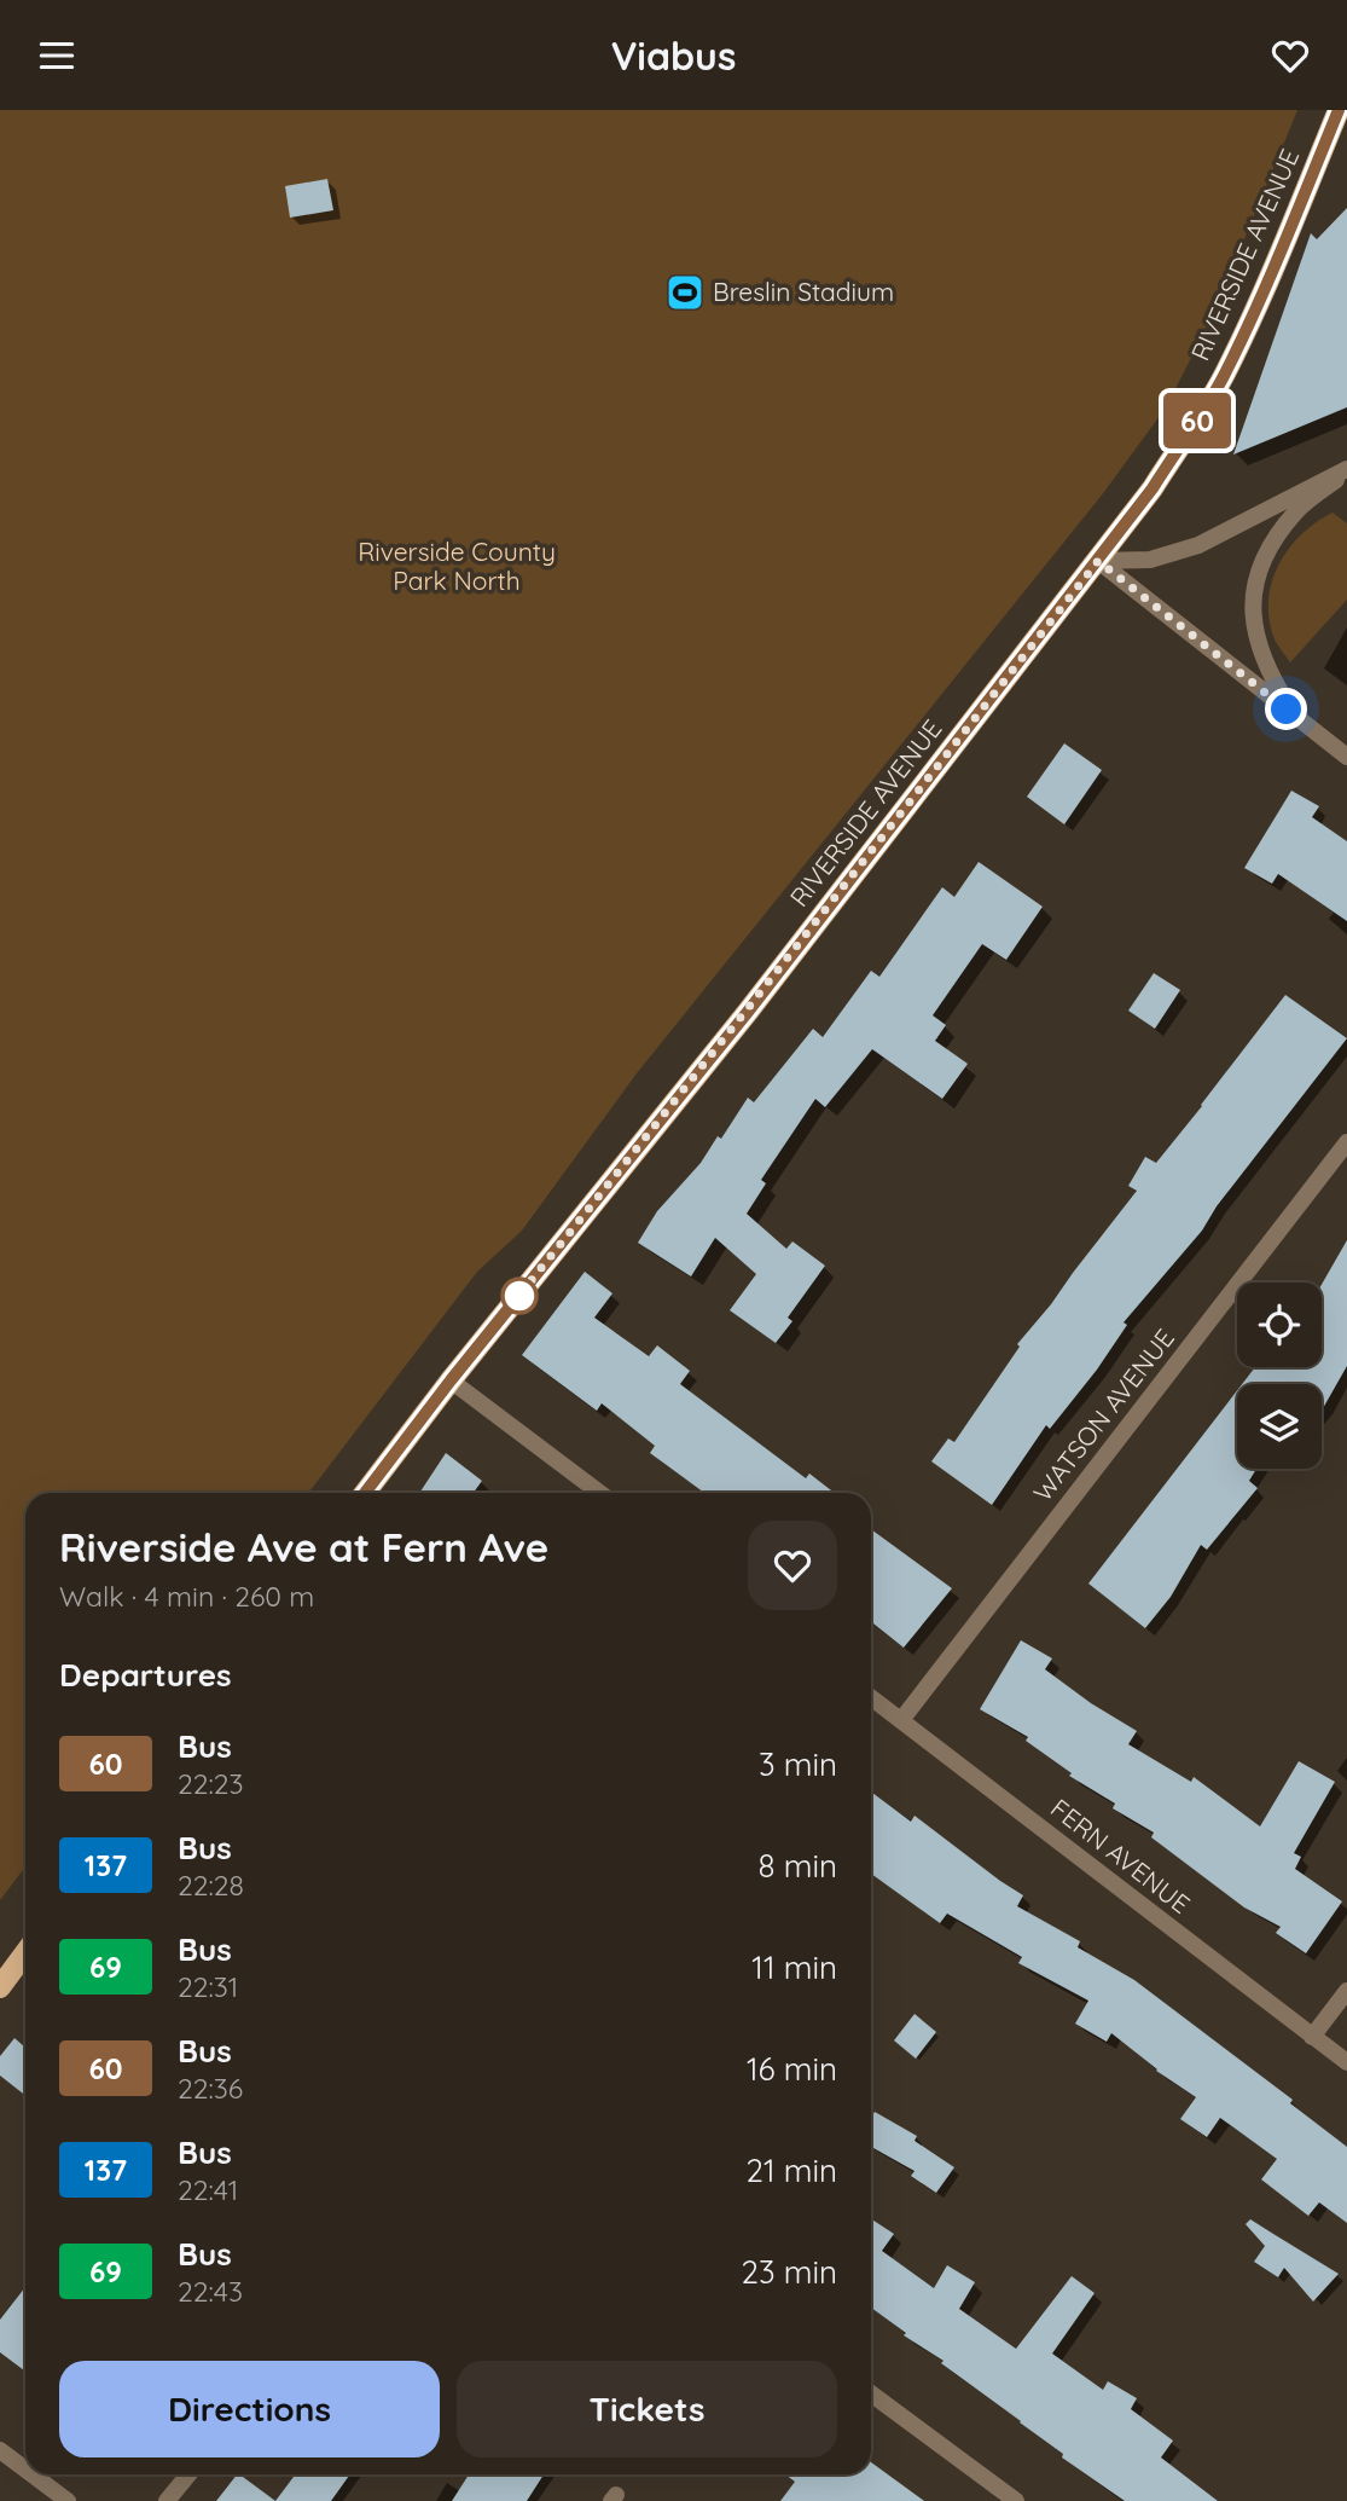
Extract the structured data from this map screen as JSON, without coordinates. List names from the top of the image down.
{
  "streets": {
    "main road": ["RIVERSIDE AVENUE"],
    "street": ["WATSON AVENUE", "FERN AVENUE"]
  },
  "crossings": [
    ["WATSON AVENUE", "FERN AVENUE"]
  ],
  "parks": ["Riverside County Park North"],
  "places": {
    "sports": ["Breslin Stadium"]
  },
  "lines": ["bus line 60"],
  "page": {
    "header": "Viabus",
    "on_map": "60",
    "heading": [
      ["Riverside Ave at Fern Ave", "Walk · 4 min · 260 m"],
      "Departures"
    ],
    "list": [
      {
        "mark": "60",
        "name": "Bus",
        "note": "22:23",
        "value": "3 min"
      },
      {
        "mark": "137",
        "name": "Bus",
        "note": "22:28",
        "value": "8 min"
      },
      {
        "mark": "69",
        "name": "Bus",
        "note": "22:31",
        "value": "11 min"
      },
      {
        "mark": "60",
        "name": "Bus",
        "note": "22:36",
        "value": "16 min"
      },
      {
        "mark": "137",
        "name": "Bus",
        "note": "22:41",
        "value": "21 min"
      },
      {
        "mark": "69",
        "name": "Bus",
        "note": "22:43",
        "value": "23 min"
      }
    ],
    "buttons": ["Directions", "Tickets"]
  }
}
